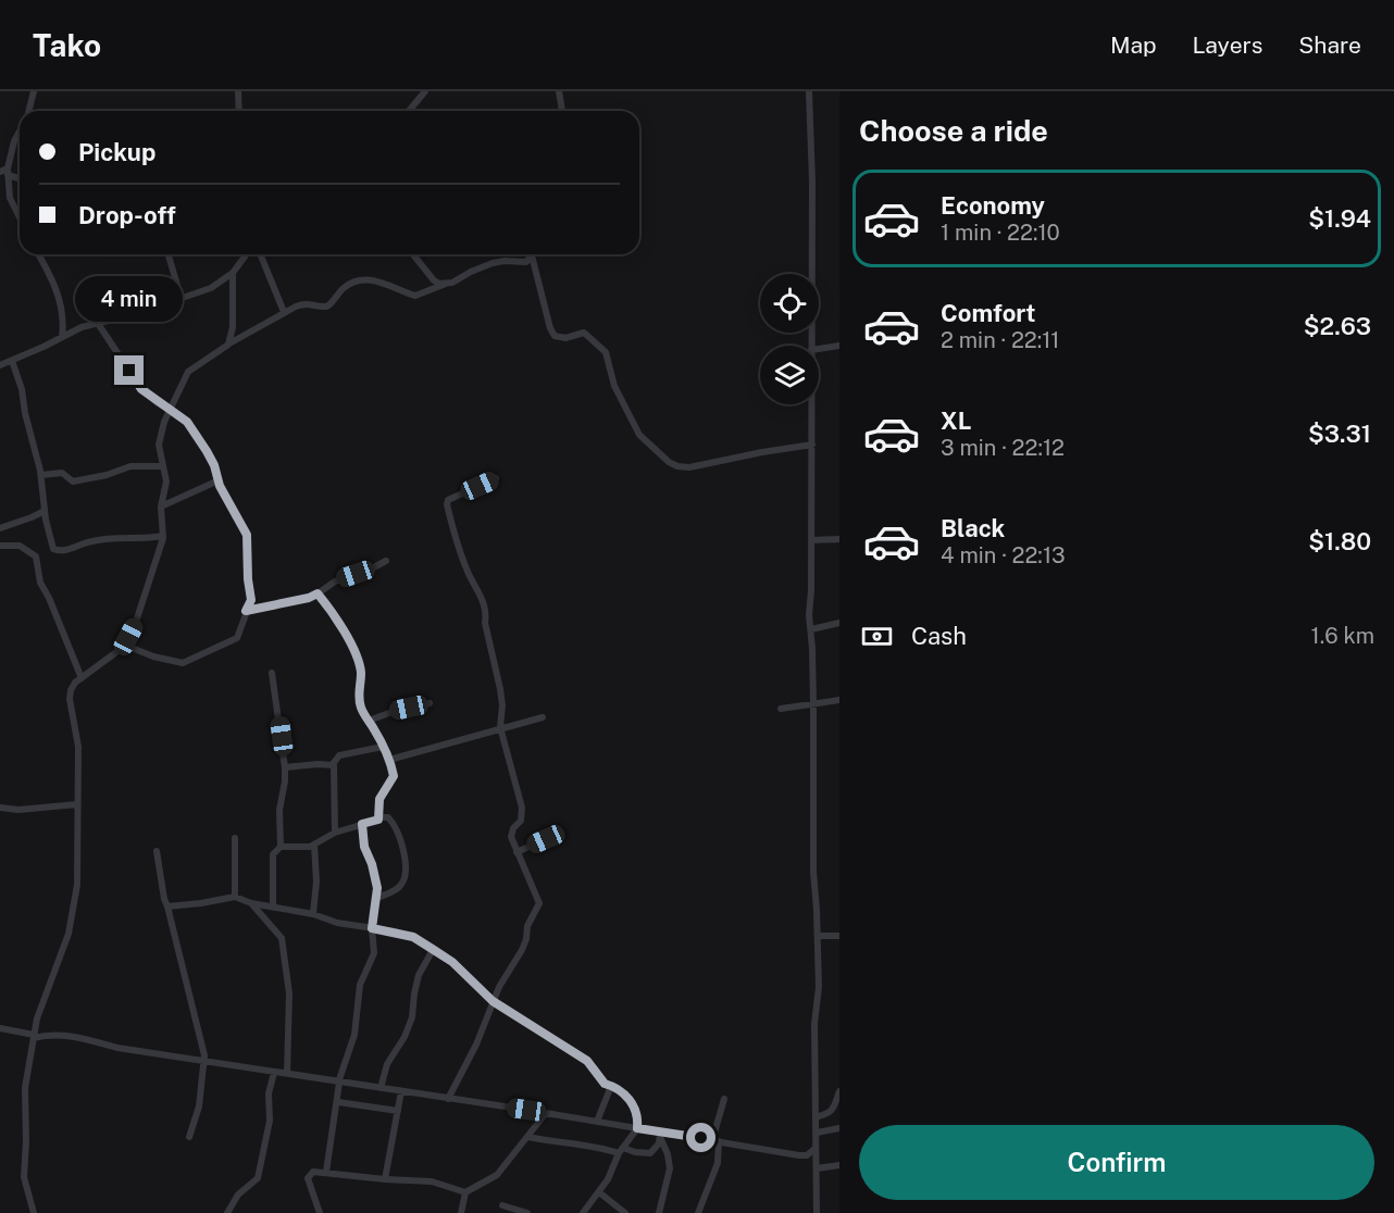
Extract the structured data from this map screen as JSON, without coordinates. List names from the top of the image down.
{
  "page": {
    "header": "Tako",
    "nav": ["Map", "Layers", "Share"],
    "heading": "Choose a ride",
    "banner": ["Pickup", "Drop-off"],
    "list": [
      {
        "name": "Economy",
        "note": "1 min · 22:10",
        "value": "$1.94"
      },
      {
        "name": "Comfort",
        "note": "2 min · 22:11",
        "value": "$2.63"
      },
      {
        "name": "XL",
        "note": "3 min · 22:12",
        "value": "$3.31"
      },
      {
        "name": "Black",
        "note": "4 min · 22:13",
        "value": "$1.80"
      }
    ],
    "bubble": "4 min",
    "pay": ["Cash", "1.6 km"],
    "buttons": "Confirm"
  }
}
